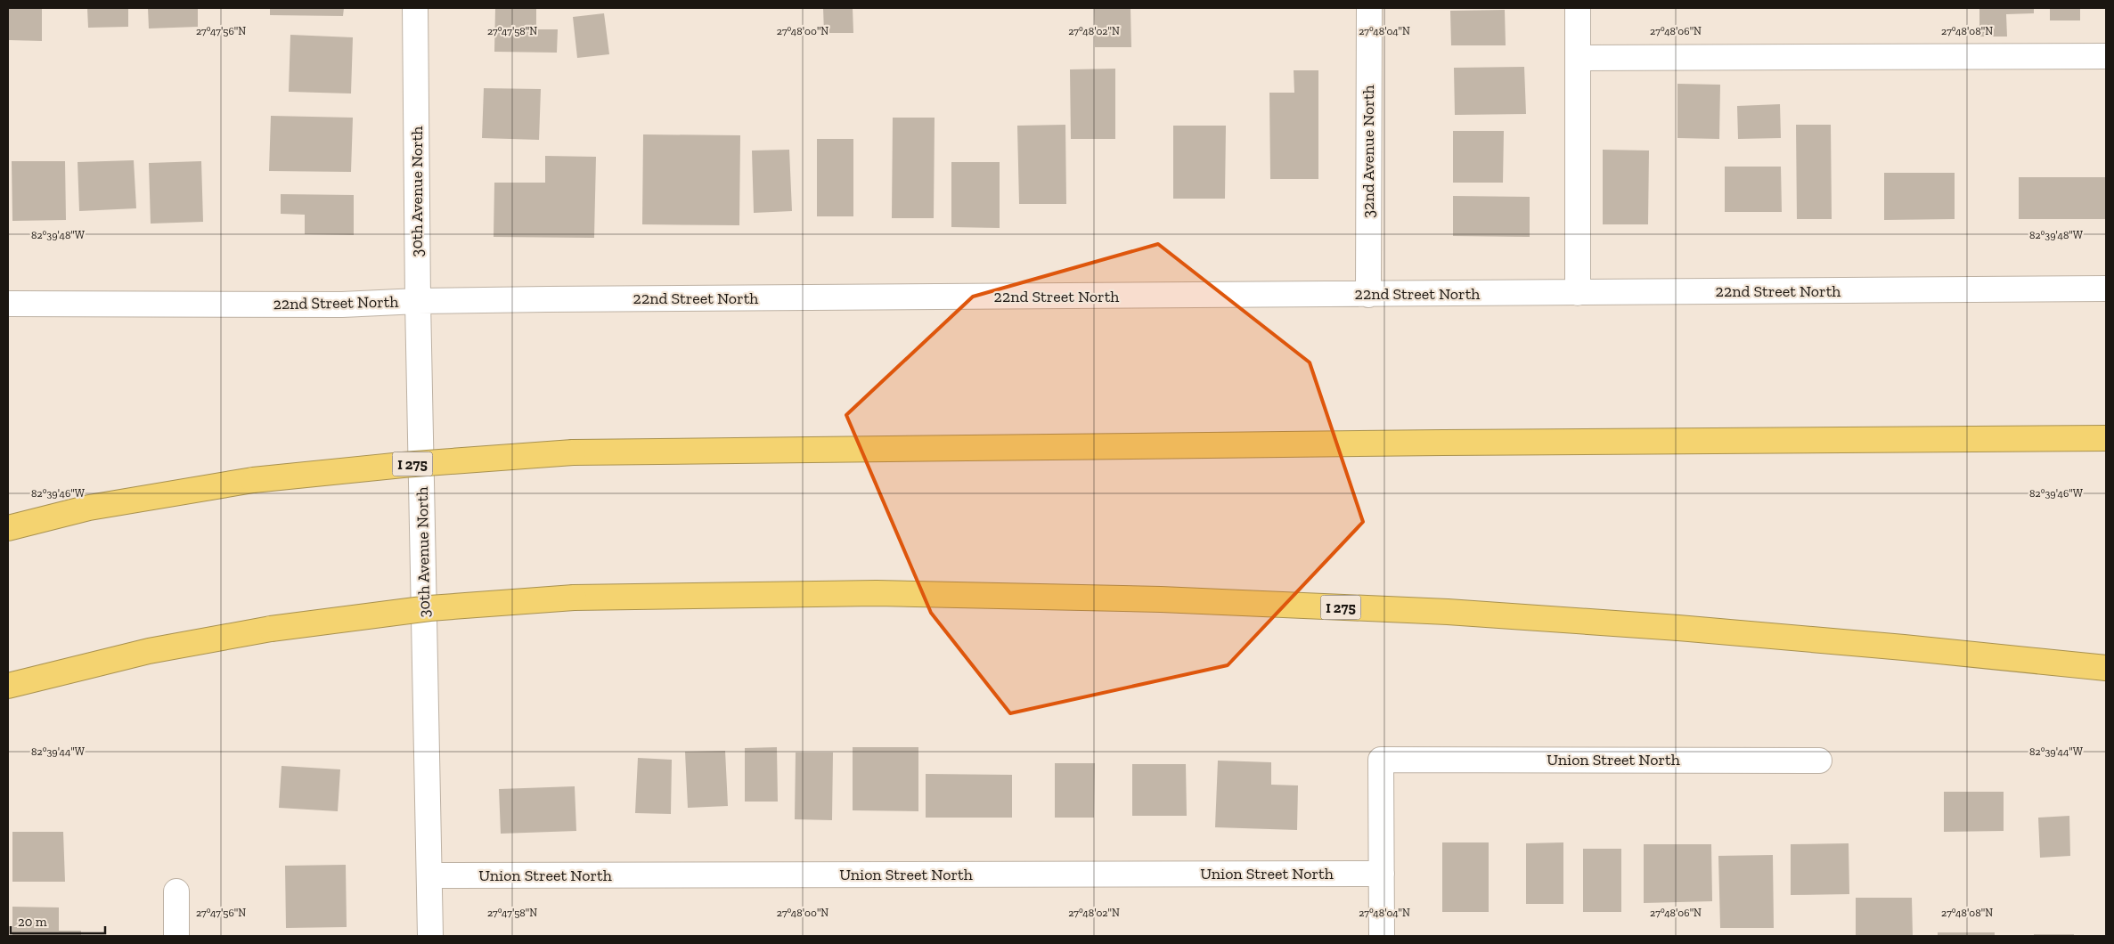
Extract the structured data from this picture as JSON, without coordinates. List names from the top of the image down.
{
  "streets": {
    "highway": ["I 275"],
    "street": [
      "32nd Avenue North",
      "30th Avenue North",
      "22nd Street North",
      "Union Street North"
    ]
  },
  "crossings": [
    ["32nd Avenue North", "22nd Street North"],
    ["30th Avenue North", "22nd Street North"],
    ["30th Avenue North", "Union Street North"]
  ],
  "scale_bar": "20 m",
  "coordinates": [
    "27°47'56\"N",
    "27°47'58\"N",
    "27°48'00\"N",
    "27°48'02\"N",
    "27°48'04\"N",
    "27°48'06\"N",
    "27°48'08\"N",
    "82°39'48\"W",
    "82°39'46\"W",
    "82°39'44\"W"
  ]
}
